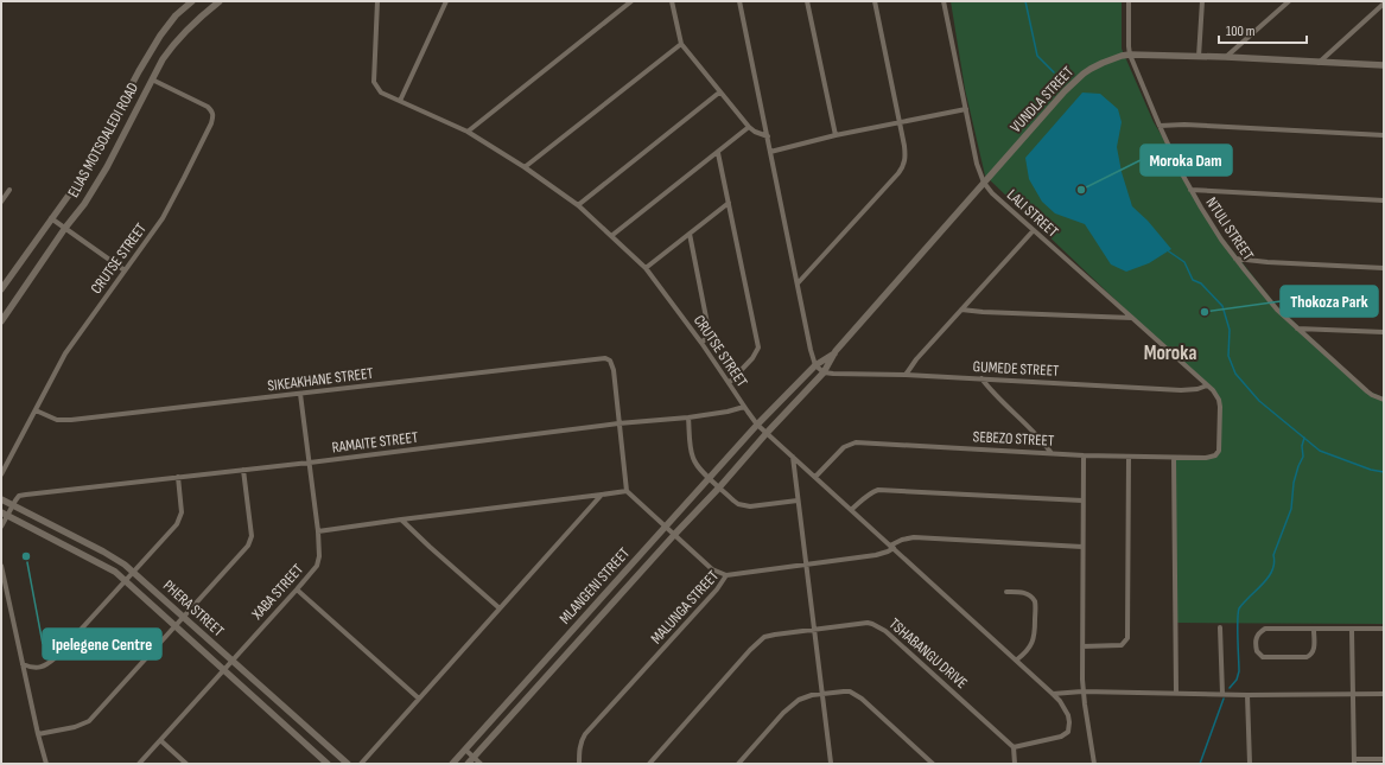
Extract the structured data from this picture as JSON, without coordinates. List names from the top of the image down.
{
  "streets": {
    "street": [
      "VUNDLA STREET",
      "ELIAS MOTSOALEDI ROAD",
      "LALI STREET",
      "NTULI STREET",
      "CRUTSE STREET",
      "GUMEDE STREET",
      "SIKEAKHANE STREET",
      "SEBEZO STREET",
      "RAMAITE STREET",
      "MLANGENI STREET",
      "XABA STREET",
      "MALUNGA STREET",
      "PHERA STREET",
      "TSHABANGU DRIVE"
    ]
  },
  "crossings": [
    ["VUNDLA STREET", "LALI STREET"],
    ["VUNDLA STREET", "NTULI STREET"],
    ["VUNDLA STREET", "CRUTSE STREET"],
    ["VUNDLA STREET", "GUMEDE STREET"],
    ["VUNDLA STREET", "MLANGENI STREET"],
    ["ELIAS MOTSOALEDI ROAD", "CRUTSE STREET"],
    ["LALI STREET", "GUMEDE STREET"],
    ["LALI STREET", "SEBEZO STREET"],
    ["CRUTSE STREET", "SIKEAKHANE STREET"],
    ["CRUTSE STREET", "SEBEZO STREET"],
    ["CRUTSE STREET", "RAMAITE STREET"],
    ["CRUTSE STREET", "MLANGENI STREET"],
    ["CRUTSE STREET", "MALUNGA STREET"],
    ["CRUTSE STREET", "TSHABANGU DRIVE"],
    ["SIKEAKHANE STREET", "RAMAITE STREET"],
    ["SIKEAKHANE STREET", "XABA STREET"],
    ["RAMAITE STREET", "XABA STREET"],
    ["RAMAITE STREET", "PHERA STREET"],
    ["XABA STREET", "PHERA STREET"]
  ],
  "districts": ["Moroka"],
  "places": ["Moroka Dam", "Thokoza Park", "Ipelegene Centre"],
  "scale_bar": "100 m"
}
